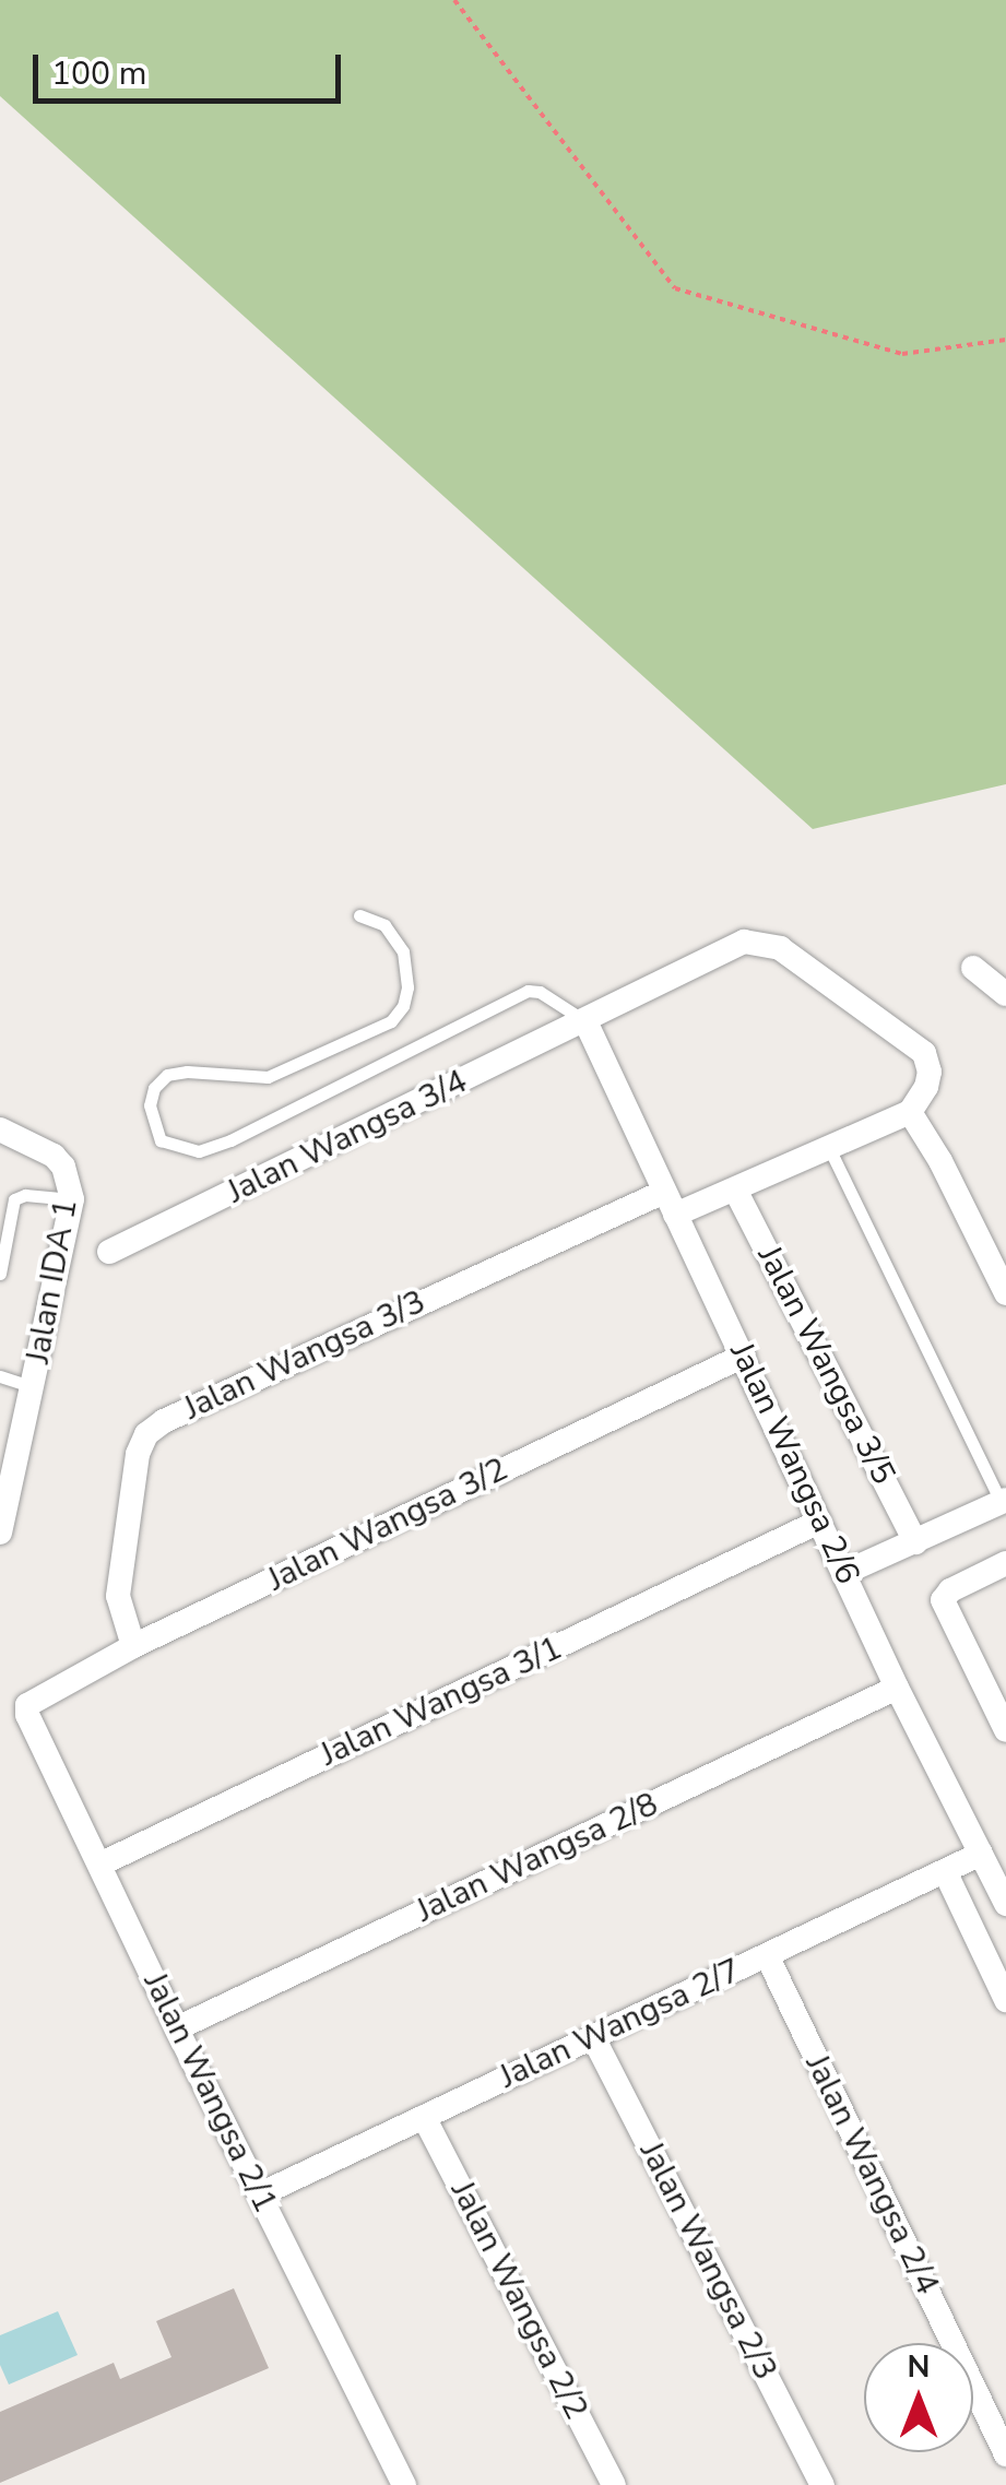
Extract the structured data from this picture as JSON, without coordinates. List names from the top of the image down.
{
  "streets": {
    "street": [
      "Jalan Wangsa 3/4",
      "Jalan IDA 1",
      "Jalan Wangsa 3/3",
      "Jalan Wangsa 3/5",
      "Jalan Wangsa 2/6",
      "Jalan Wangsa 3/2",
      "Jalan Wangsa 3/1",
      "Jalan Wangsa 2/8",
      "Jalan Wangsa 2/7",
      "Jalan Wangsa 2/1",
      "Jalan Wangsa 2/4",
      "Jalan Wangsa 2/3",
      "Jalan Wangsa 2/2"
    ]
  },
  "crossings": [
    ["Jalan Wangsa 3/4", "Jalan Wangsa 2/6"],
    ["Jalan Wangsa 3/3", "Jalan Wangsa 2/6"],
    ["Jalan Wangsa 3/3", "Jalan Wangsa 3/2"],
    ["Jalan Wangsa 2/6", "Jalan Wangsa 3/2"],
    ["Jalan Wangsa 2/6", "Jalan Wangsa 3/1"],
    ["Jalan Wangsa 2/6", "Jalan Wangsa 2/8"],
    ["Jalan Wangsa 2/6", "Jalan Wangsa 2/7"],
    ["Jalan Wangsa 3/2", "Jalan Wangsa 2/1"],
    ["Jalan Wangsa 3/1", "Jalan Wangsa 2/1"],
    ["Jalan Wangsa 2/8", "Jalan Wangsa 2/1"],
    ["Jalan Wangsa 2/7", "Jalan Wangsa 2/1"],
    ["Jalan Wangsa 2/7", "Jalan Wangsa 2/4"],
    ["Jalan Wangsa 2/7", "Jalan Wangsa 2/3"],
    ["Jalan Wangsa 2/7", "Jalan Wangsa 2/2"]
  ],
  "scale_bar": "100 m",
  "north": "top"
}
